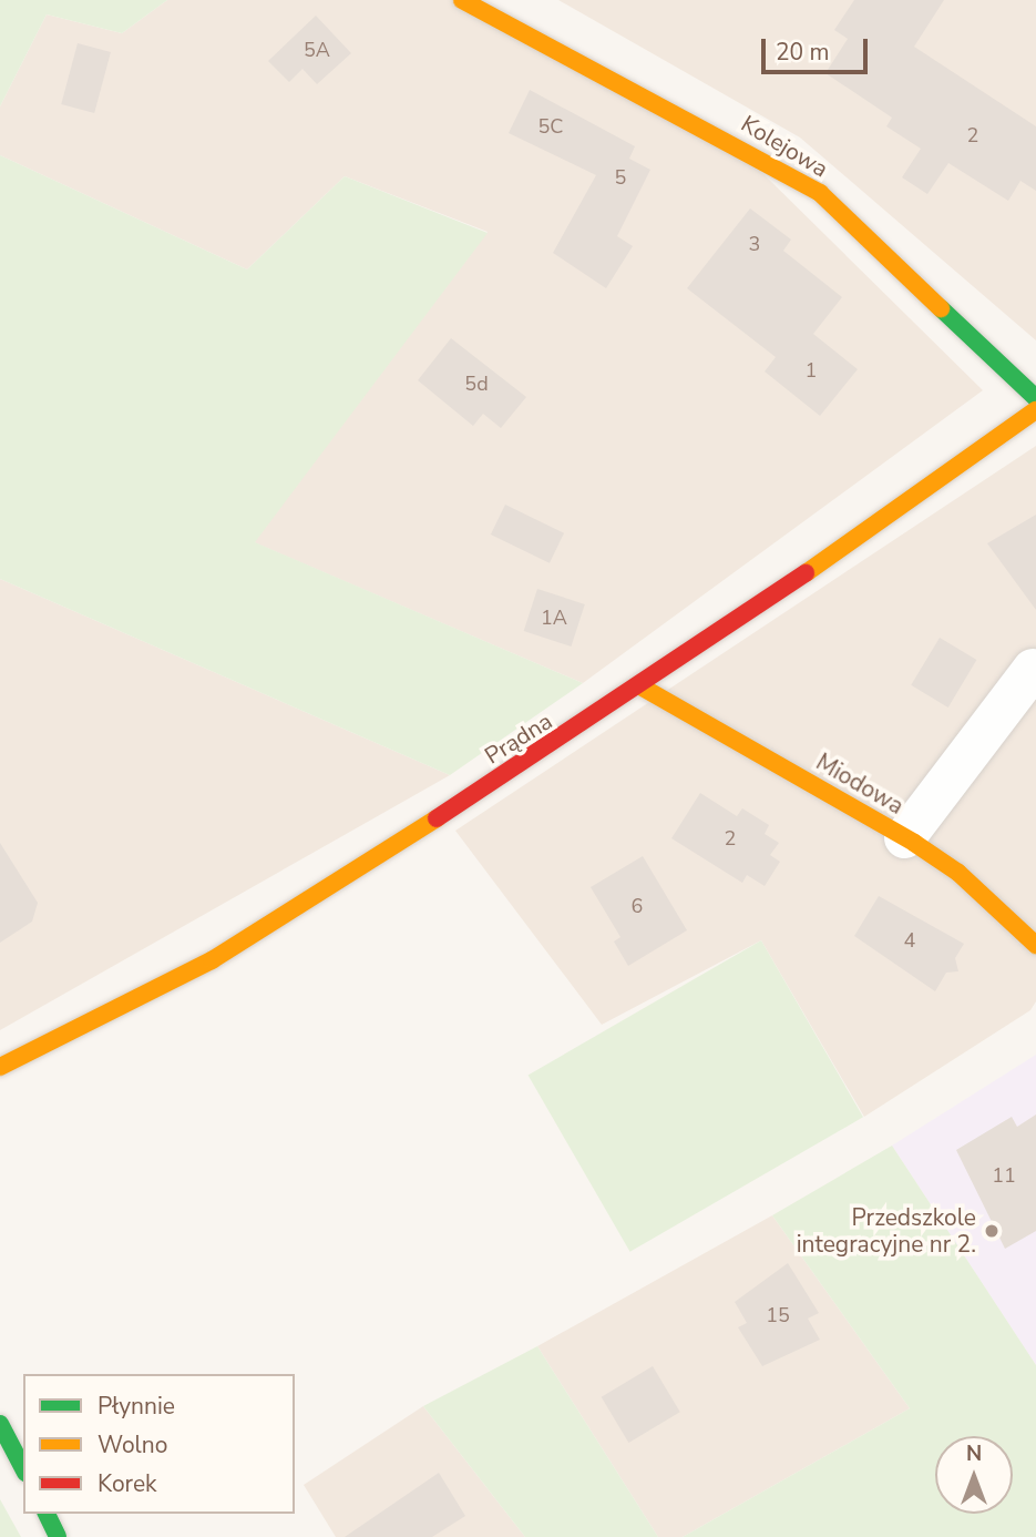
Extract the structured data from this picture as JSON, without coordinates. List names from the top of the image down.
{
  "streets": {
    "street": ["Kolejowa", "Prądna", "Miodowa"]
  },
  "crossings": [
    ["Prądna", "Miodowa"]
  ],
  "places": ["Przedszkole integracyjne nr 2."],
  "house_numbers": [
    "5A",
    "5C",
    "2",
    "5",
    "3",
    "1",
    "5d",
    "1A",
    "2",
    "6",
    "4",
    "11",
    "15"
  ],
  "legend": ["Płynnie", "Wolno", "Korek"],
  "scale_bar": "20 m",
  "north": "top"
}
